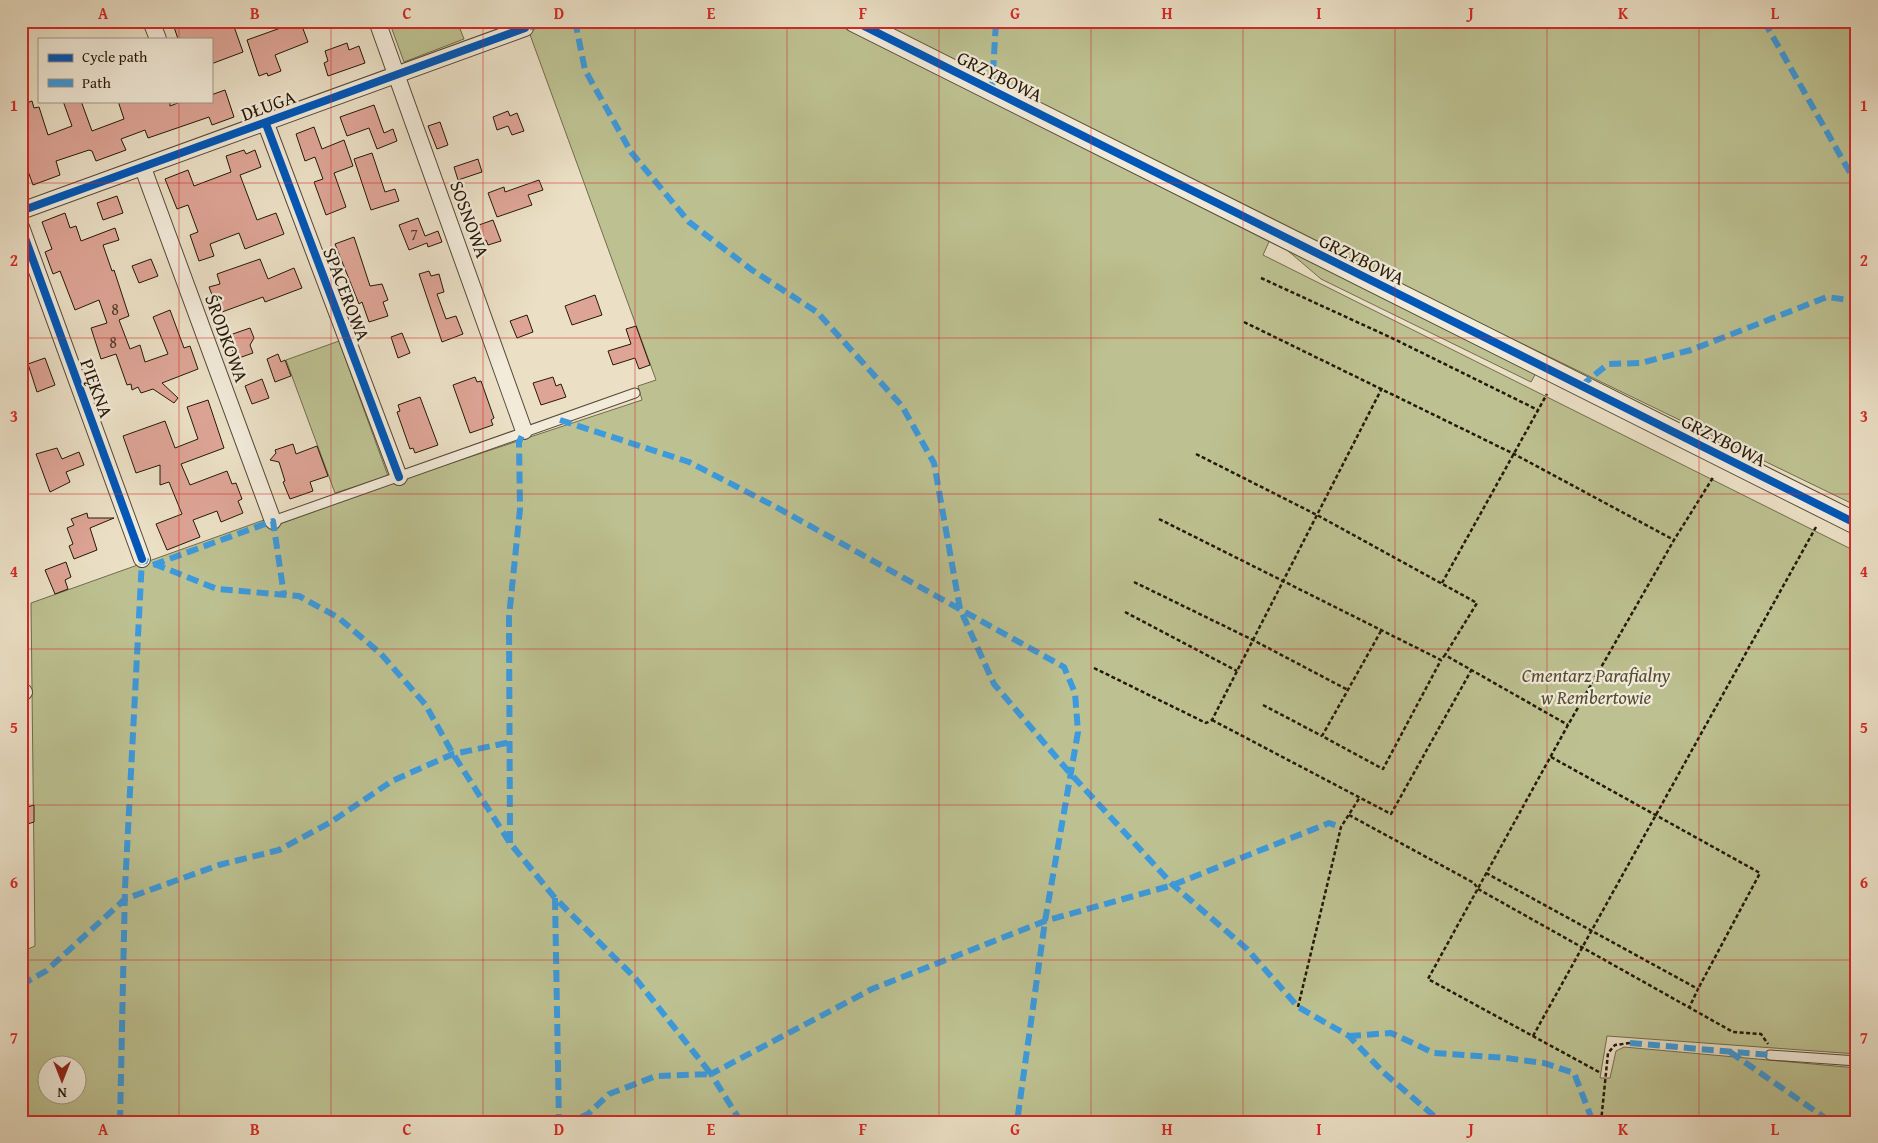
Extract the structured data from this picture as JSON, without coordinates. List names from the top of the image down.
{
  "streets": {
    "street": [
      "GRZYBOWA",
      "DŁUGA",
      "SOSNOWA",
      "SPACEROWA",
      "ŚRODKOWA",
      "PIĘKNA"
    ]
  },
  "crossings": [
    ["DŁUGA", "SOSNOWA"],
    ["DŁUGA", "SPACEROWA"],
    ["DŁUGA", "ŚRODKOWA"]
  ],
  "parks": ["Cmentarz Parafialny w Rembertowie"],
  "house_numbers": ["7", "8", "8"],
  "legend": ["Cycle path", "Path"],
  "north": "bottom",
  "grid": {
    "columns": [
      "A",
      "B",
      "C",
      "D",
      "E",
      "F",
      "G",
      "H",
      "I",
      "J",
      "K",
      "L"
    ],
    "rows": [
      "1",
      "2",
      "3",
      "4",
      "5",
      "6",
      "7"
    ]
  }
}
